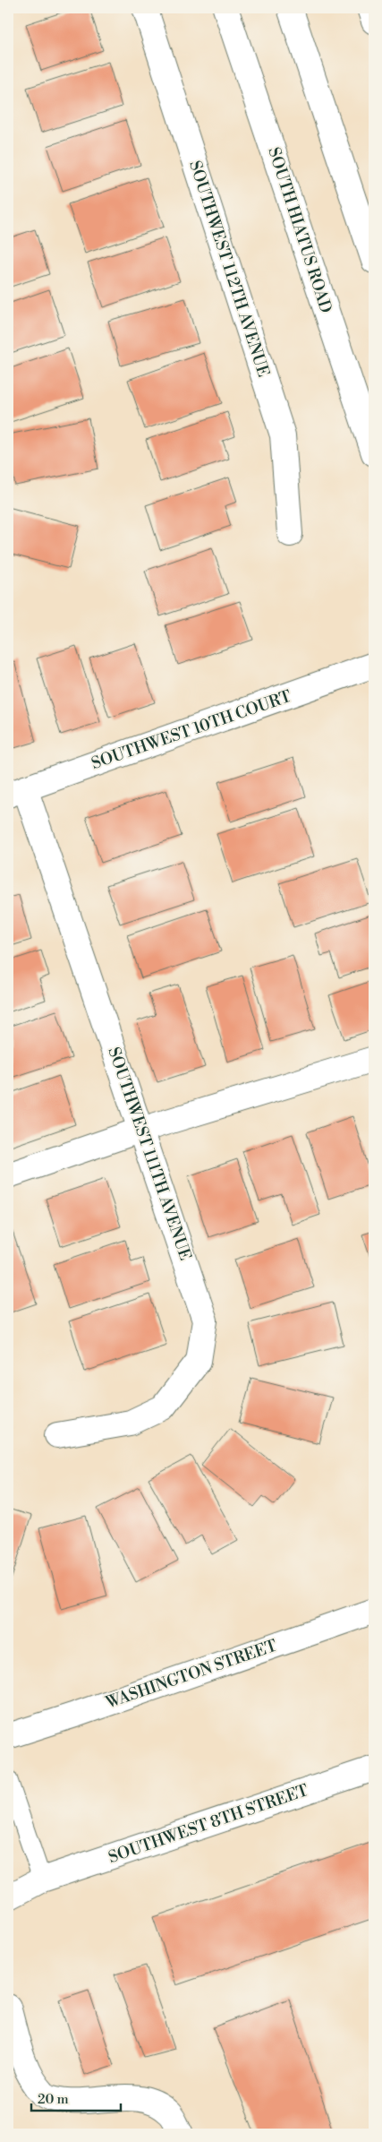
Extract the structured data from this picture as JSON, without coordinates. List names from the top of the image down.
{
  "streets": {
    "street": [
      "SOUTH HIATUS ROAD",
      "SOUTHWEST 112TH AVENUE",
      "SOUTHWEST 10TH COURT",
      "SOUTHWEST 111TH AVENUE",
      "WASHINGTON STREET",
      "SOUTHWEST 8TH STREET"
    ]
  },
  "crossings": [
    ["SOUTHWEST 10TH COURT", "SOUTHWEST 111TH AVENUE"]
  ],
  "scale_bar": "20 m"
}
